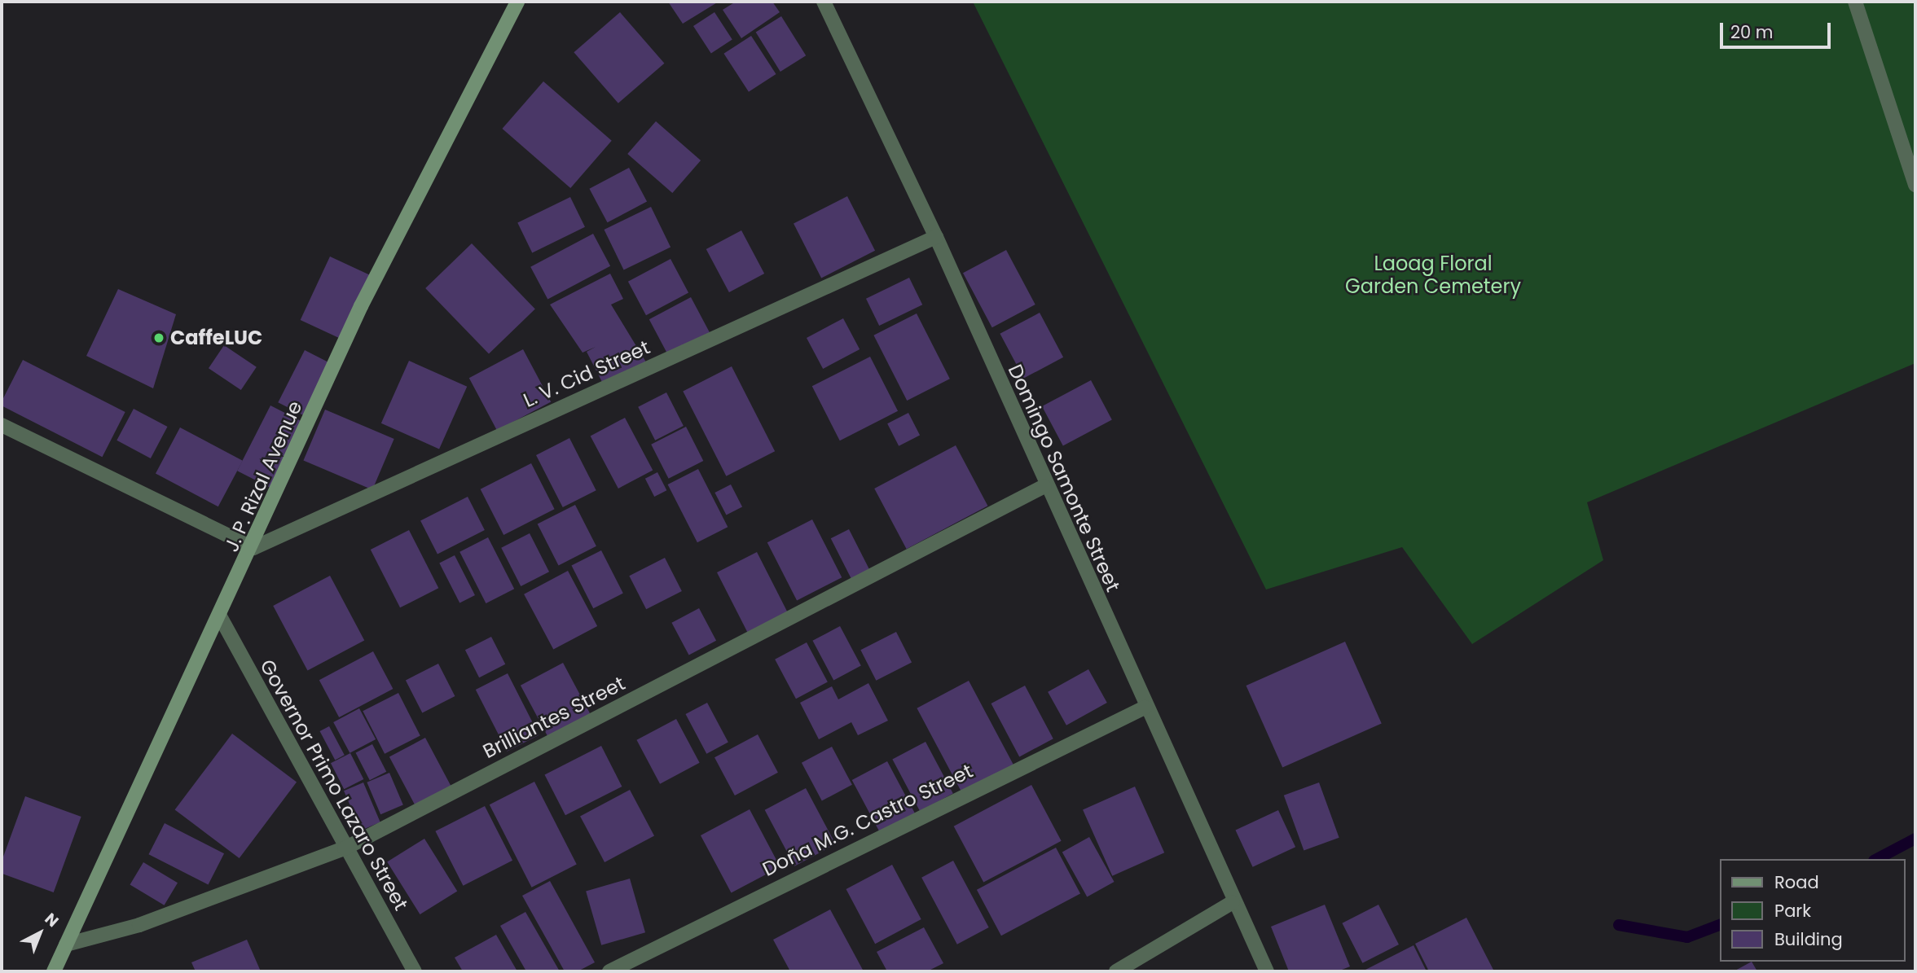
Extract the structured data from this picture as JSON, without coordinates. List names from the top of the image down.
{
  "streets": {
    "main road": ["J. P. Rizal Avenue"],
    "street": [
      "L. V. Cid Street",
      "Domingo Samonte Street",
      "Brilliantes Street",
      "Governor Primo Lazaro Street",
      "Doña M.G. Castro Street"
    ]
  },
  "crossings": [
    ["L. V. Cid Street", "J. P. Rizal Avenue"],
    ["L. V. Cid Street", "Domingo Samonte Street"],
    ["J. P. Rizal Avenue", "Brilliantes Street"],
    ["J. P. Rizal Avenue", "Governor Primo Lazaro Street"],
    ["Domingo Samonte Street", "Brilliantes Street"],
    ["Domingo Samonte Street", "Doña M.G. Castro Street"],
    ["Brilliantes Street", "Governor Primo Lazaro Street"]
  ],
  "parks": ["Laoag Floral Garden Cemetery"],
  "places": ["CaffeLUC"],
  "legend": ["Road", "Park", "Building"],
  "scale_bar": "20 m",
  "north": "top right"
}
